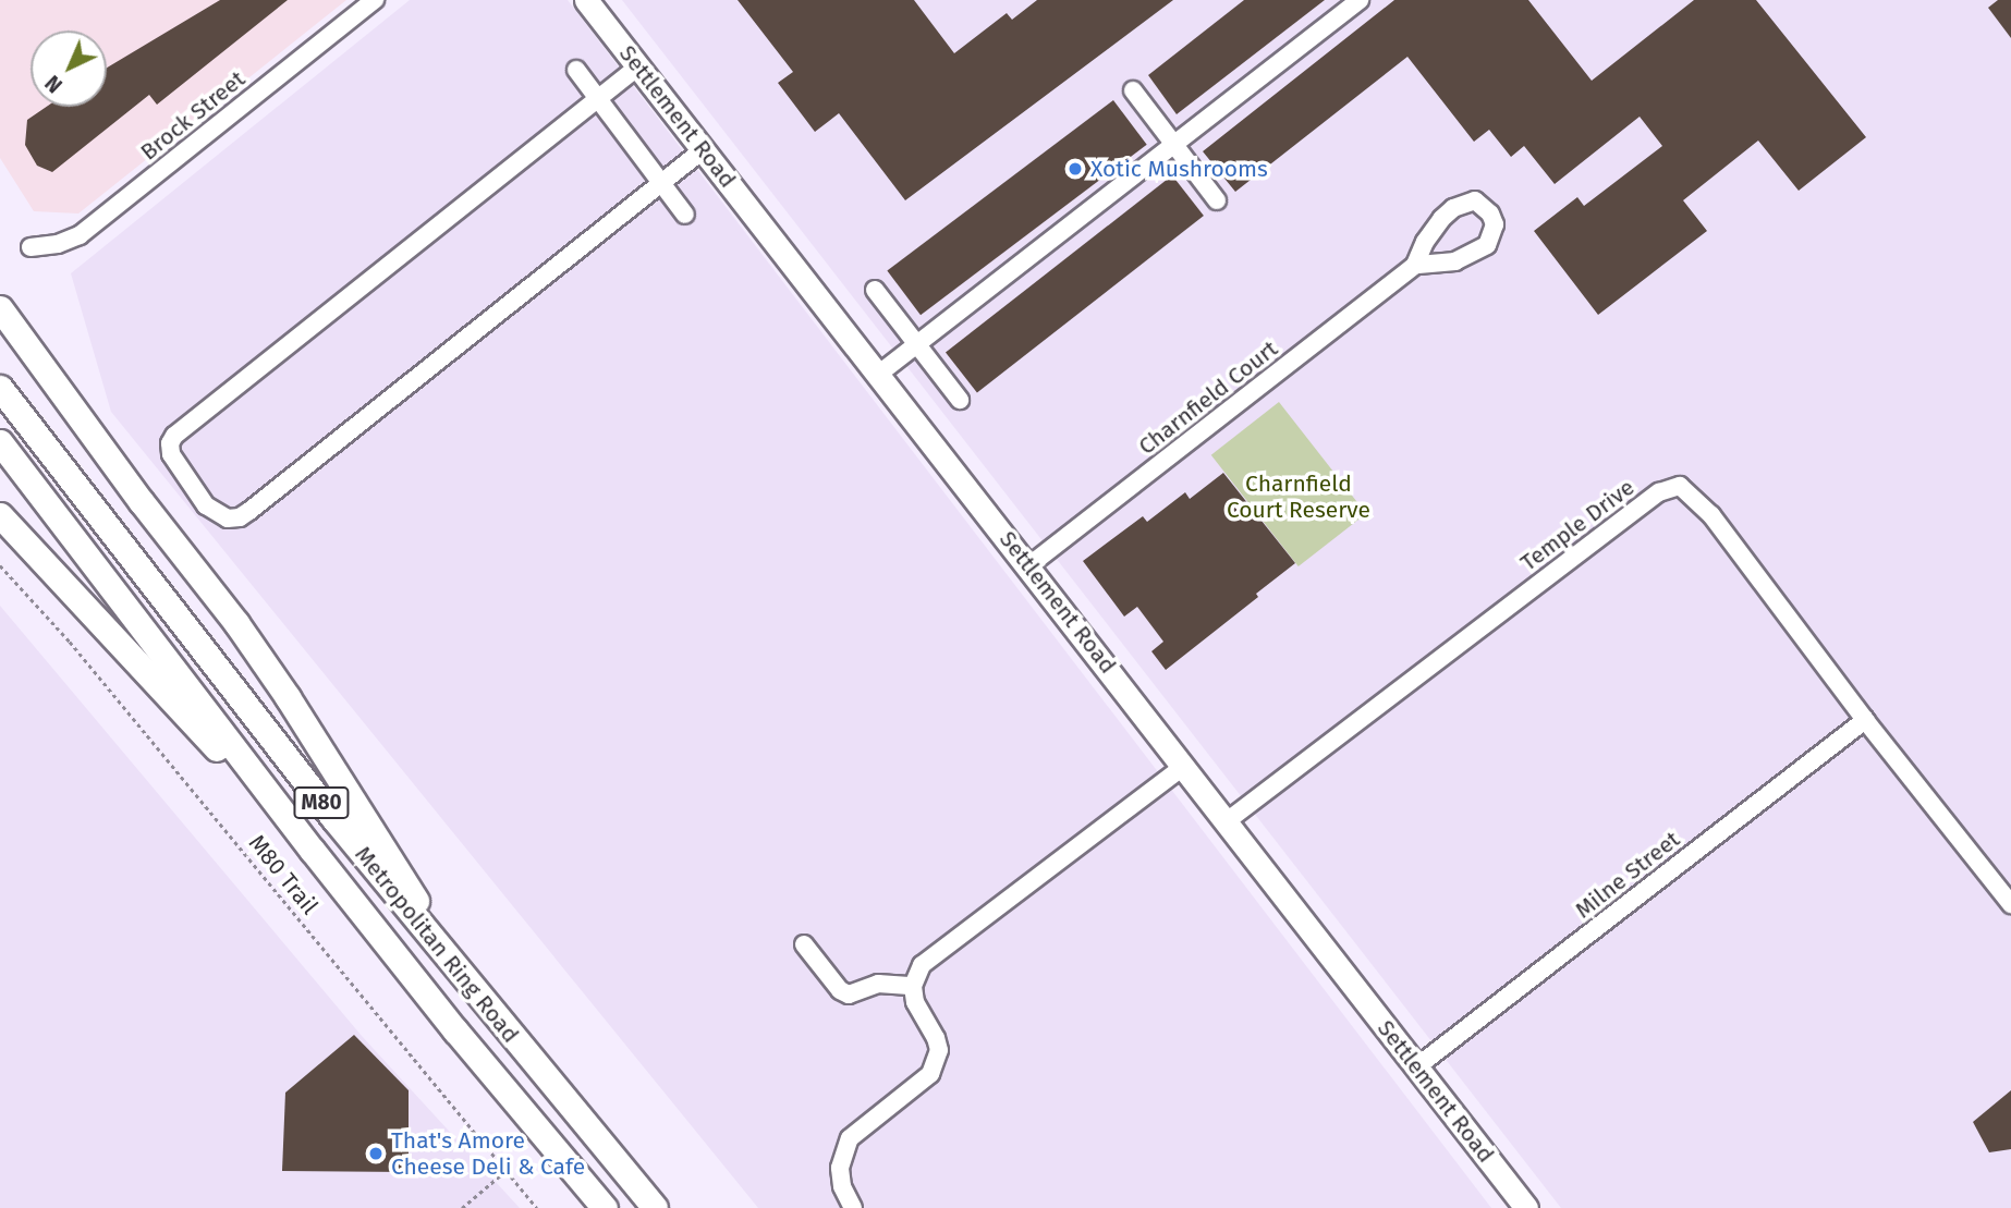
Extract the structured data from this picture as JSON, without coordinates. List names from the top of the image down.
{
  "streets": {
    "highway": ["M80", "Metropolitan Ring Road"],
    "main road": ["Settlement Road"],
    "street": [
      "Brock Street",
      "Charnfield Court",
      "Temple Drive",
      "Milne Street"
    ],
    "path": ["M80 Trail"]
  },
  "crossings": [
    ["Settlement Road", "Charnfield Court"],
    ["Settlement Road", "Temple Drive"],
    ["Settlement Road", "Milne Street"],
    ["Temple Drive", "Milne Street"]
  ],
  "parks": ["Charnfield Court Reserve"],
  "places": ["Xotic Mushrooms", "That's Amore Cheese Deli & Cafe"],
  "north": "bottom left"
}
